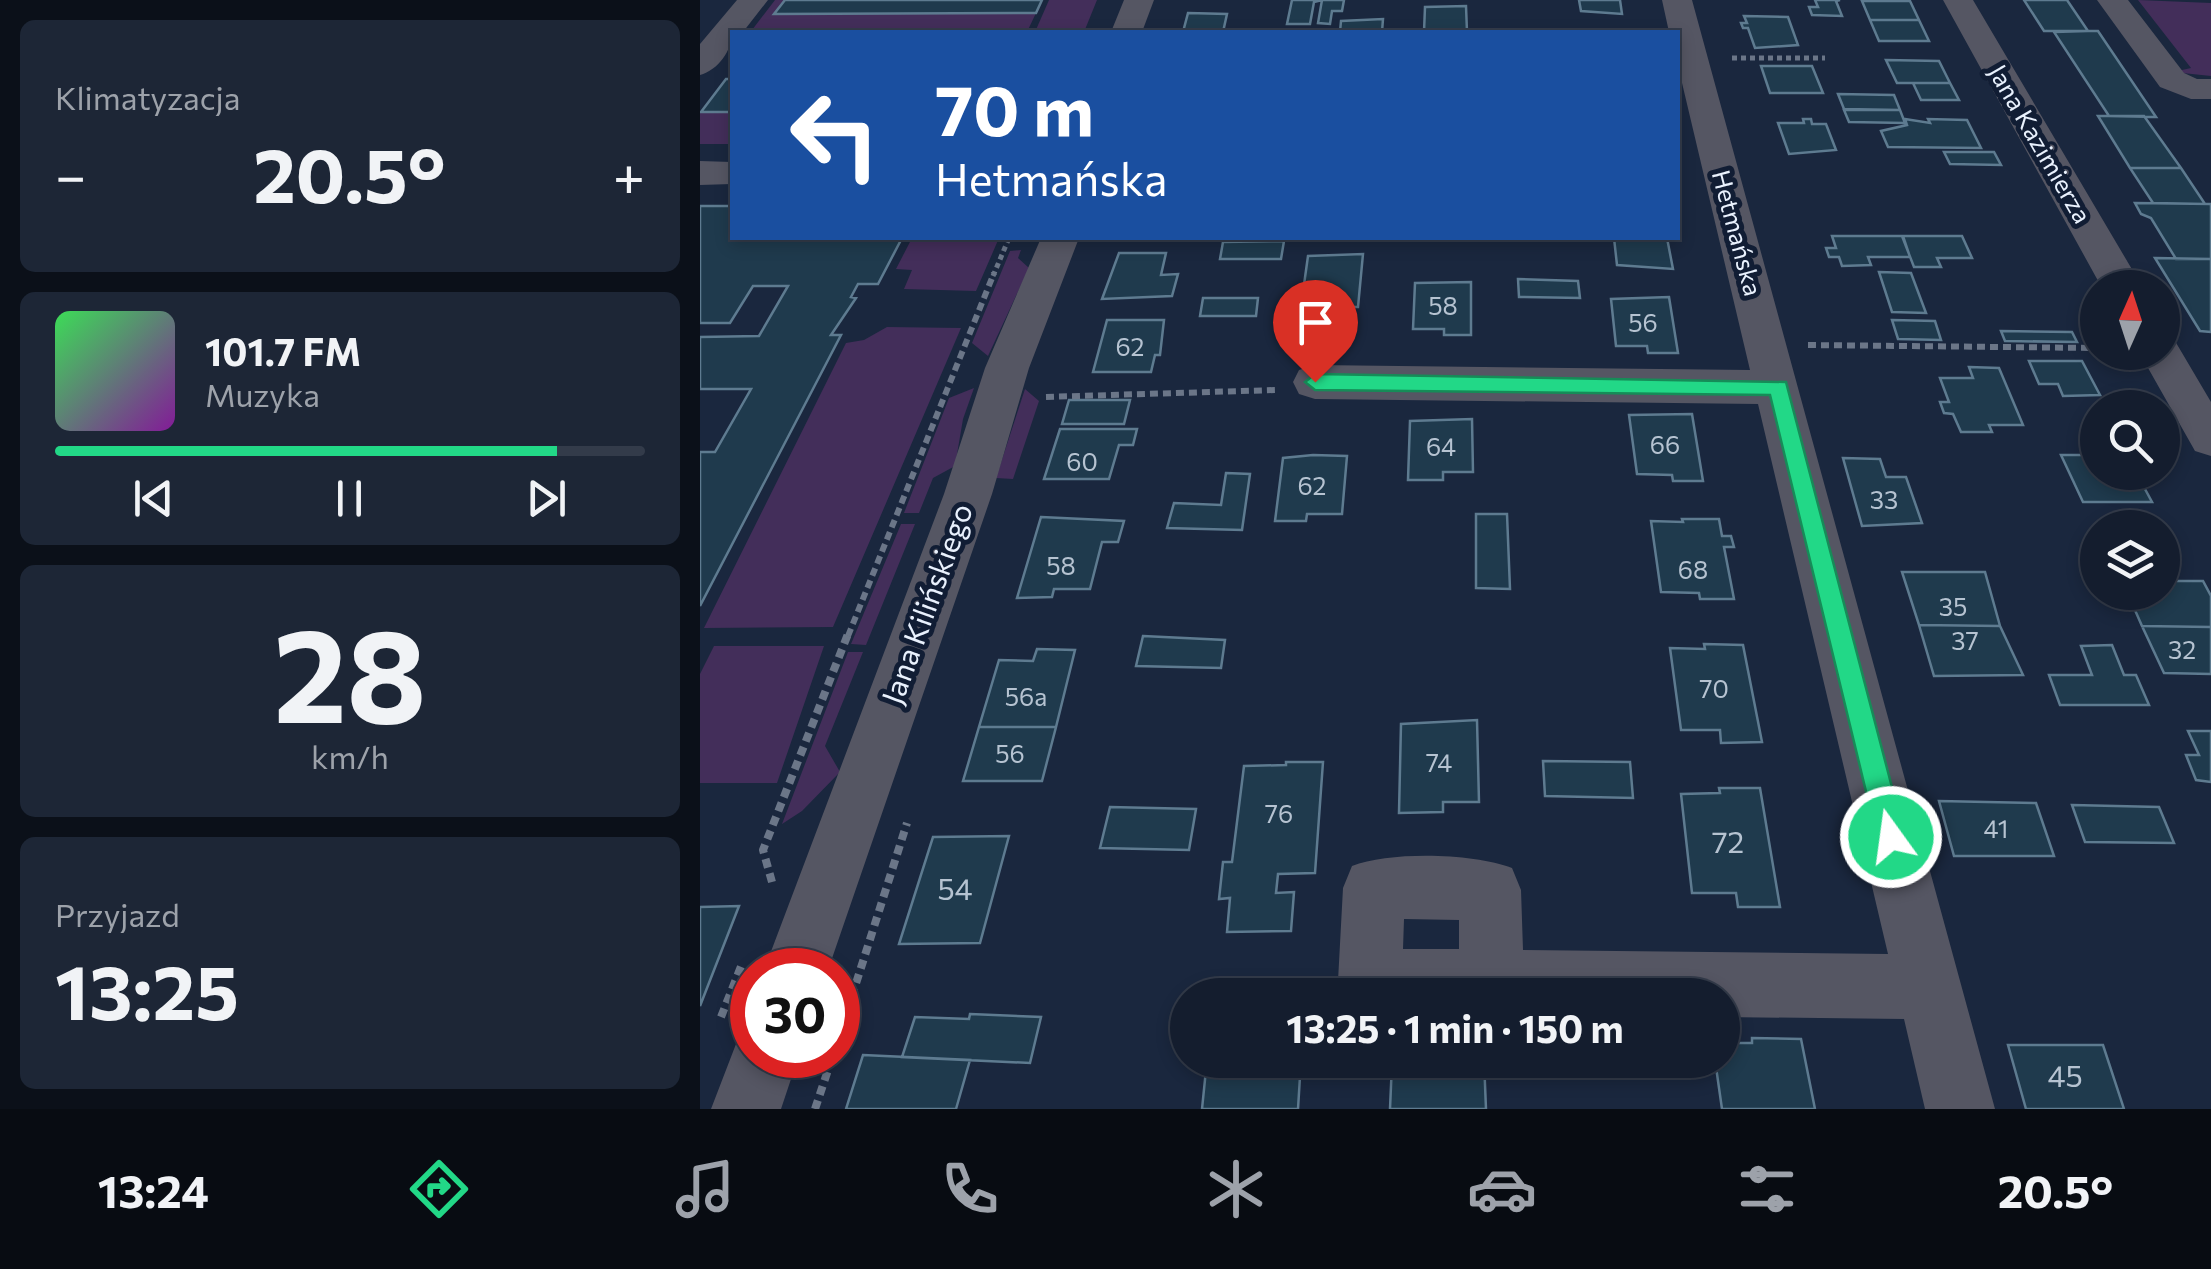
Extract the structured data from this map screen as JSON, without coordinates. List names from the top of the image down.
{
  "streets": {
    "street": ["Jana Kazimierza", "Hetmańska", "Jana Kilińskiego"]
  },
  "house_numbers": [
    "58",
    "56",
    "62",
    "66",
    "64",
    "60",
    "62",
    "33",
    "58",
    "68",
    "35",
    "37",
    "32",
    "70",
    "56a",
    "56",
    "74",
    "76",
    "41",
    "72",
    "54",
    "45"
  ],
  "north": "top",
  "page": {
    "tile": [
      "Klimatyzacja",
      ["28", "km/h"],
      ["Przyjazd", "13:25"]
    ],
    "turn": ["70 m", "Hetmańska"],
    "heat": ["−", "20.5°", "+"],
    "song": ["101.7 FM", "Muzyka"],
    "limit": "30",
    "trip": "13:25 · 1 min · 150 m",
    "tabs": ["13:24", "20.5°"]
  }
}
